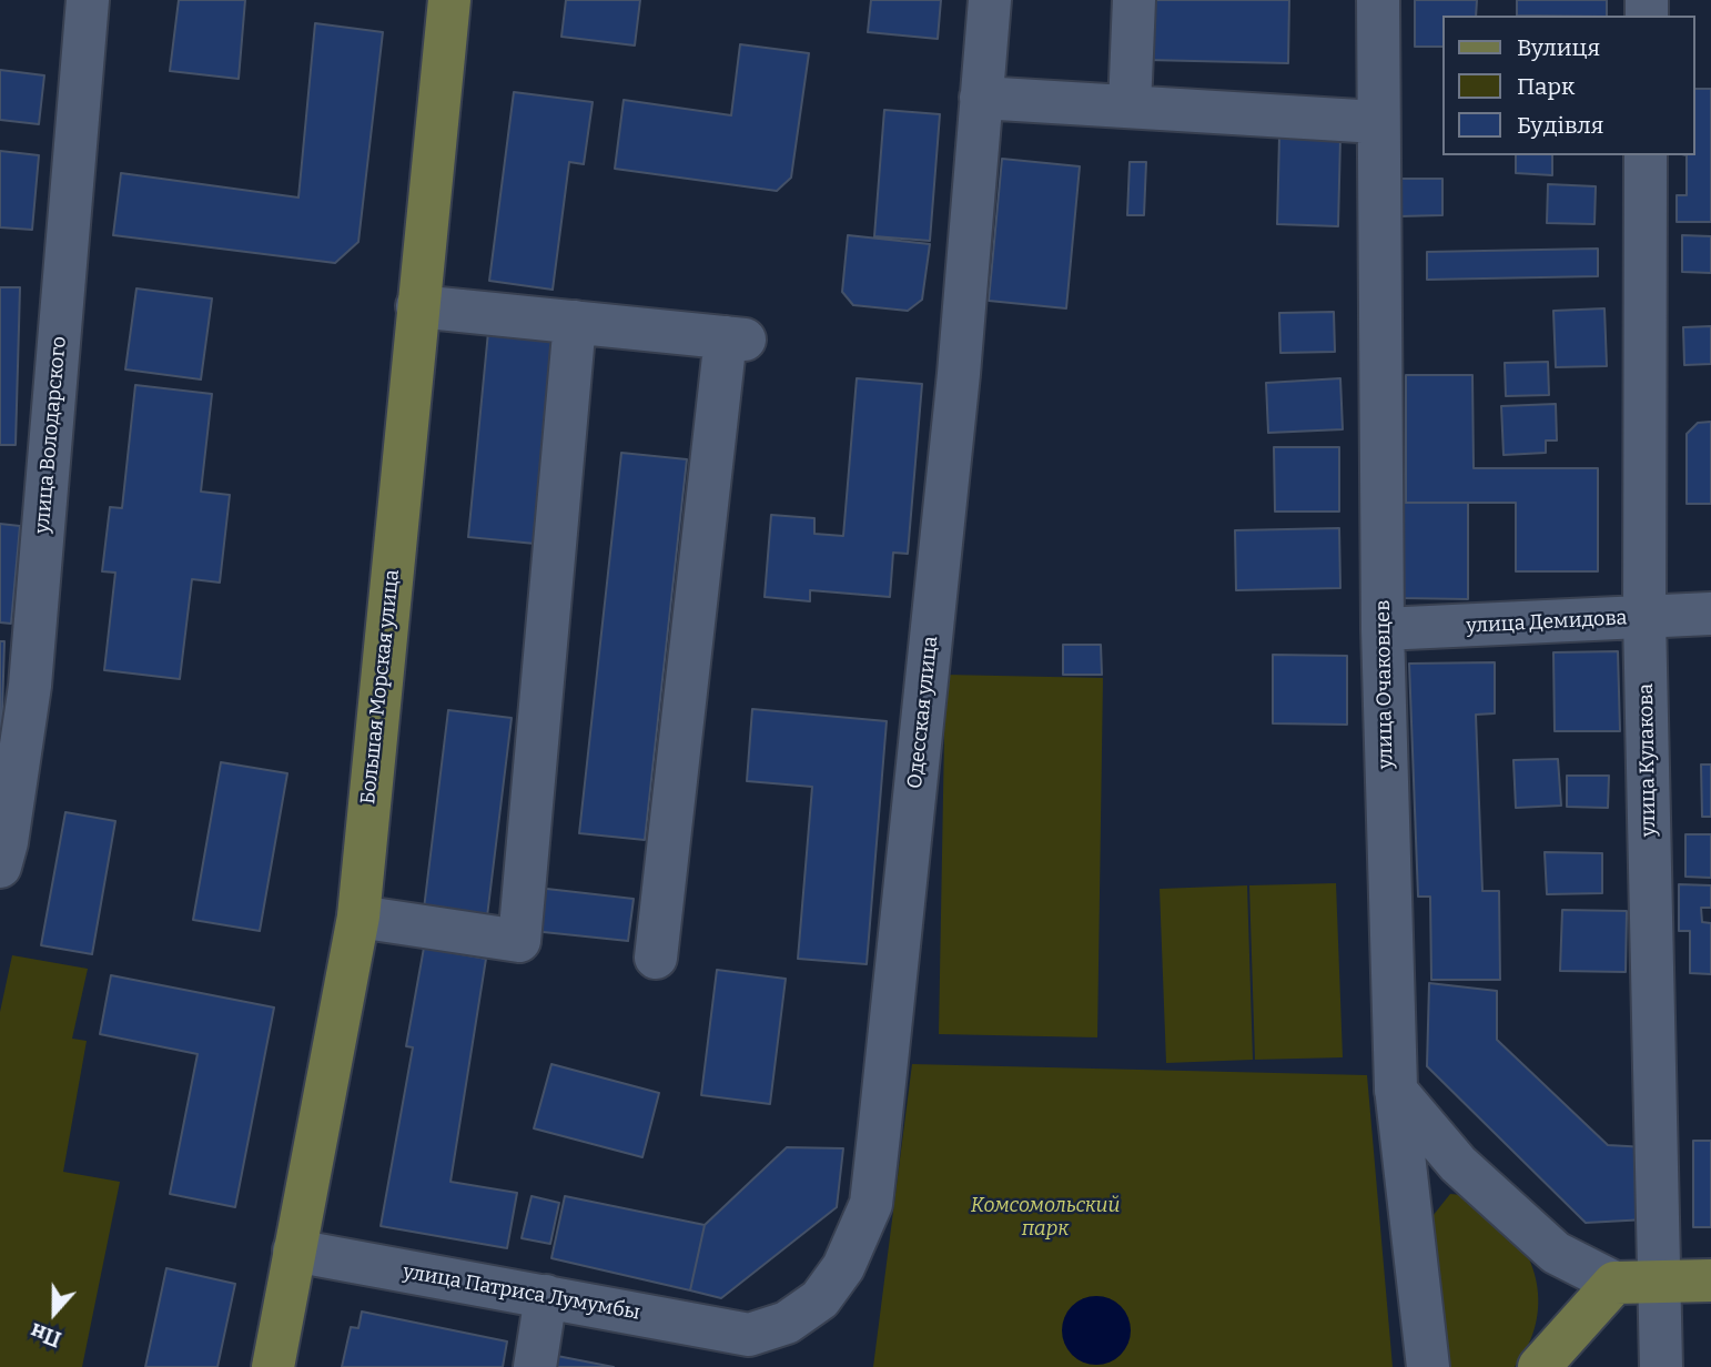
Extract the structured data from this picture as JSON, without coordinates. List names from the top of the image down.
{
  "streets": {
    "main road": ["Большая Морская улица"],
    "street": [
      "улица Володарского",
      "улица Демидова",
      "улица Очаковцев",
      "Одесская улица",
      "улица Кулакова",
      "улица Патриса Лумумбы"
    ]
  },
  "crossings": [
    ["улица Демидова", "улица Очаковцев"],
    ["улица Демидова", "улица Кулакова"],
    ["Большая Морская улица", "улица Патриса Лумумбы"],
    ["Одесская улица", "улица Патриса Лумумбы"]
  ],
  "parks": ["Комсомольский парк"],
  "legend": ["Вулиця", "Парк", "Будівля"],
  "north": "bottom"
}
